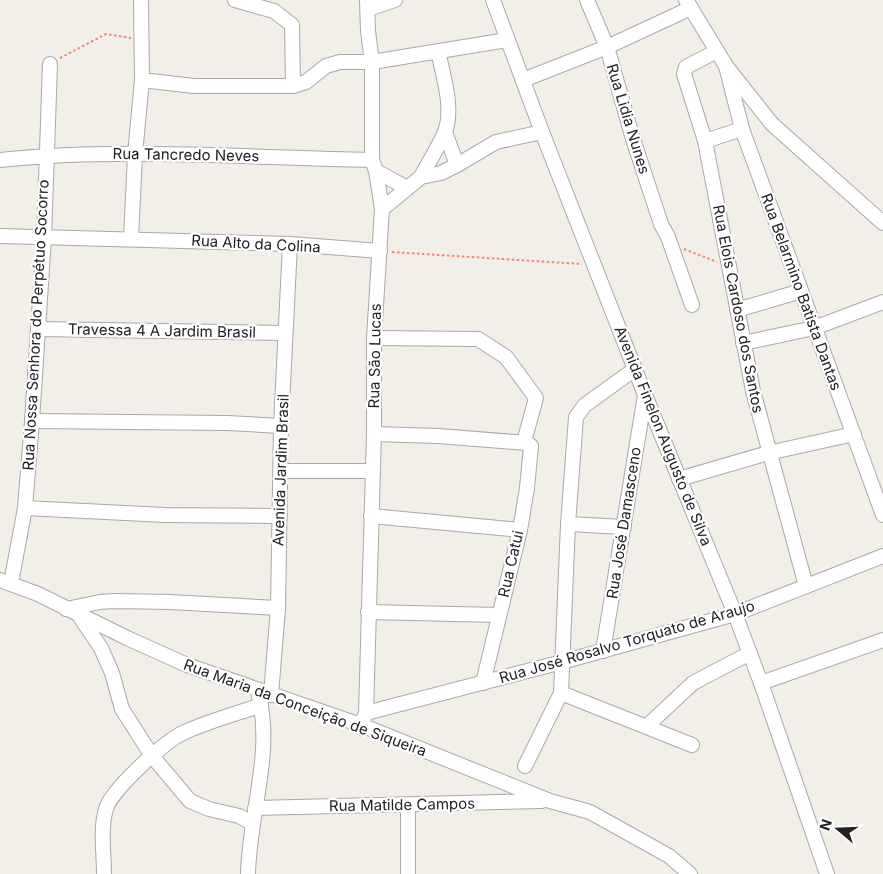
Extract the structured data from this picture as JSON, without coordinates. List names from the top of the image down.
{
  "streets": {
    "street": [
      "Rua Lidia Nunes",
      "Rua Tancredo Neves",
      "Rua Alto da Colina",
      "Rua Belarmino Batista Dantas",
      "Rua Elois Cardoso dos Santos",
      "Rua Nossa Senhora do Perpétuo Socorro",
      "Travessa 4 A Jardim Brasil",
      "Rua São Lucas",
      "Avenida Finelon Augusto de Silva",
      "Avenida Jardim Brasil",
      "Rua José Damasceno",
      "Rua Catui",
      "Rua José Rosalvo Torquato de Araujo",
      "Rua Maria da Conceição de Siqueira",
      "Rua Matilde Campos"
    ]
  },
  "crossings": [
    ["Rua Tancredo Neves", "Rua Nossa Senhora do Perpétuo Socorro"],
    ["Rua Tancredo Neves", "Rua São Lucas"],
    ["Rua Alto da Colina", "Rua Nossa Senhora do Perpétuo Socorro"],
    ["Rua Alto da Colina", "Rua São Lucas"],
    ["Rua Alto da Colina", "Avenida Jardim Brasil"],
    ["Rua Elois Cardoso dos Santos", "Rua José Rosalvo Torquato de Araujo"],
    ["Rua Nossa Senhora do Perpétuo Socorro", "Travessa 4 A Jardim Brasil"],
    ["Rua Nossa Senhora do Perpétuo Socorro", "Rua Maria da Conceição de Siqueira"],
    ["Travessa 4 A Jardim Brasil", "Avenida Jardim Brasil"],
    ["Rua São Lucas", "Rua Catui"],
    ["Rua São Lucas", "Rua José Rosalvo Torquato de Araujo"],
    ["Rua São Lucas", "Rua Maria da Conceição de Siqueira"],
    ["Avenida Finelon Augusto de Silva", "Rua José Damasceno"],
    ["Avenida Finelon Augusto de Silva", "Rua José Rosalvo Torquato de Araujo"],
    ["Avenida Jardim Brasil", "Rua Maria da Conceição de Siqueira"],
    ["Avenida Jardim Brasil", "Rua Matilde Campos"],
    ["Rua José Damasceno", "Rua José Rosalvo Torquato de Araujo"],
    ["Rua Catui", "Rua José Rosalvo Torquato de Araujo"],
    ["Rua José Rosalvo Torquato de Araujo", "Rua Maria da Conceição de Siqueira"],
    ["Rua Maria da Conceição de Siqueira", "Rua Matilde Campos"]
  ],
  "north": "left"
}
